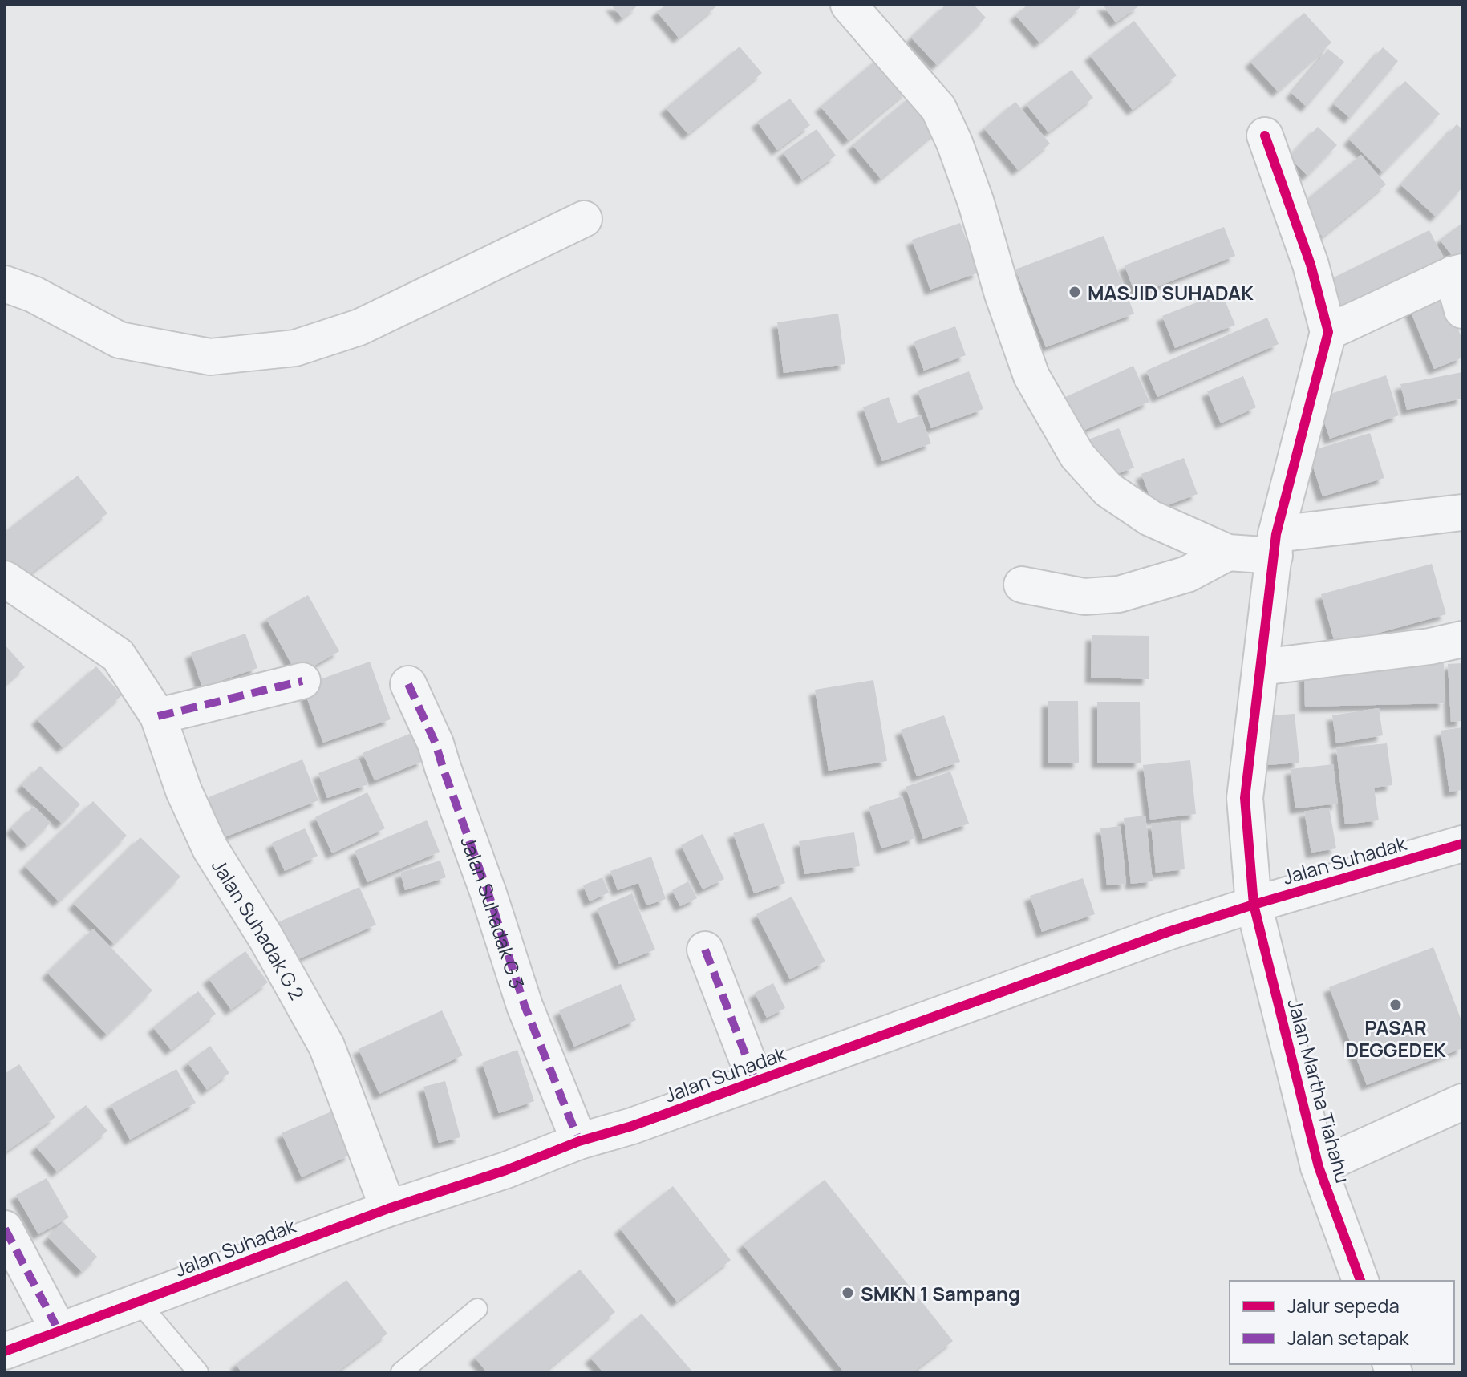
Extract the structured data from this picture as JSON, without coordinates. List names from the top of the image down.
{
  "streets": {
    "street": [
      "Jalan Suhadak",
      "Jalan Suhadak G 3",
      "Jalan Suhadak G 2",
      "Jalan Martha Tiahahu"
    ]
  },
  "crossings": [
    ["Jalan Suhadak", "Jalan Suhadak G 3"],
    ["Jalan Suhadak", "Jalan Suhadak G 2"],
    ["Jalan Suhadak", "Jalan Martha Tiahahu"]
  ],
  "places": ["MASJID SUHADAK", "PASAR DEGGEDEK", "SMKN 1 Sampang"],
  "legend": ["Jalur sepeda", "Jalan setapak"]
}
